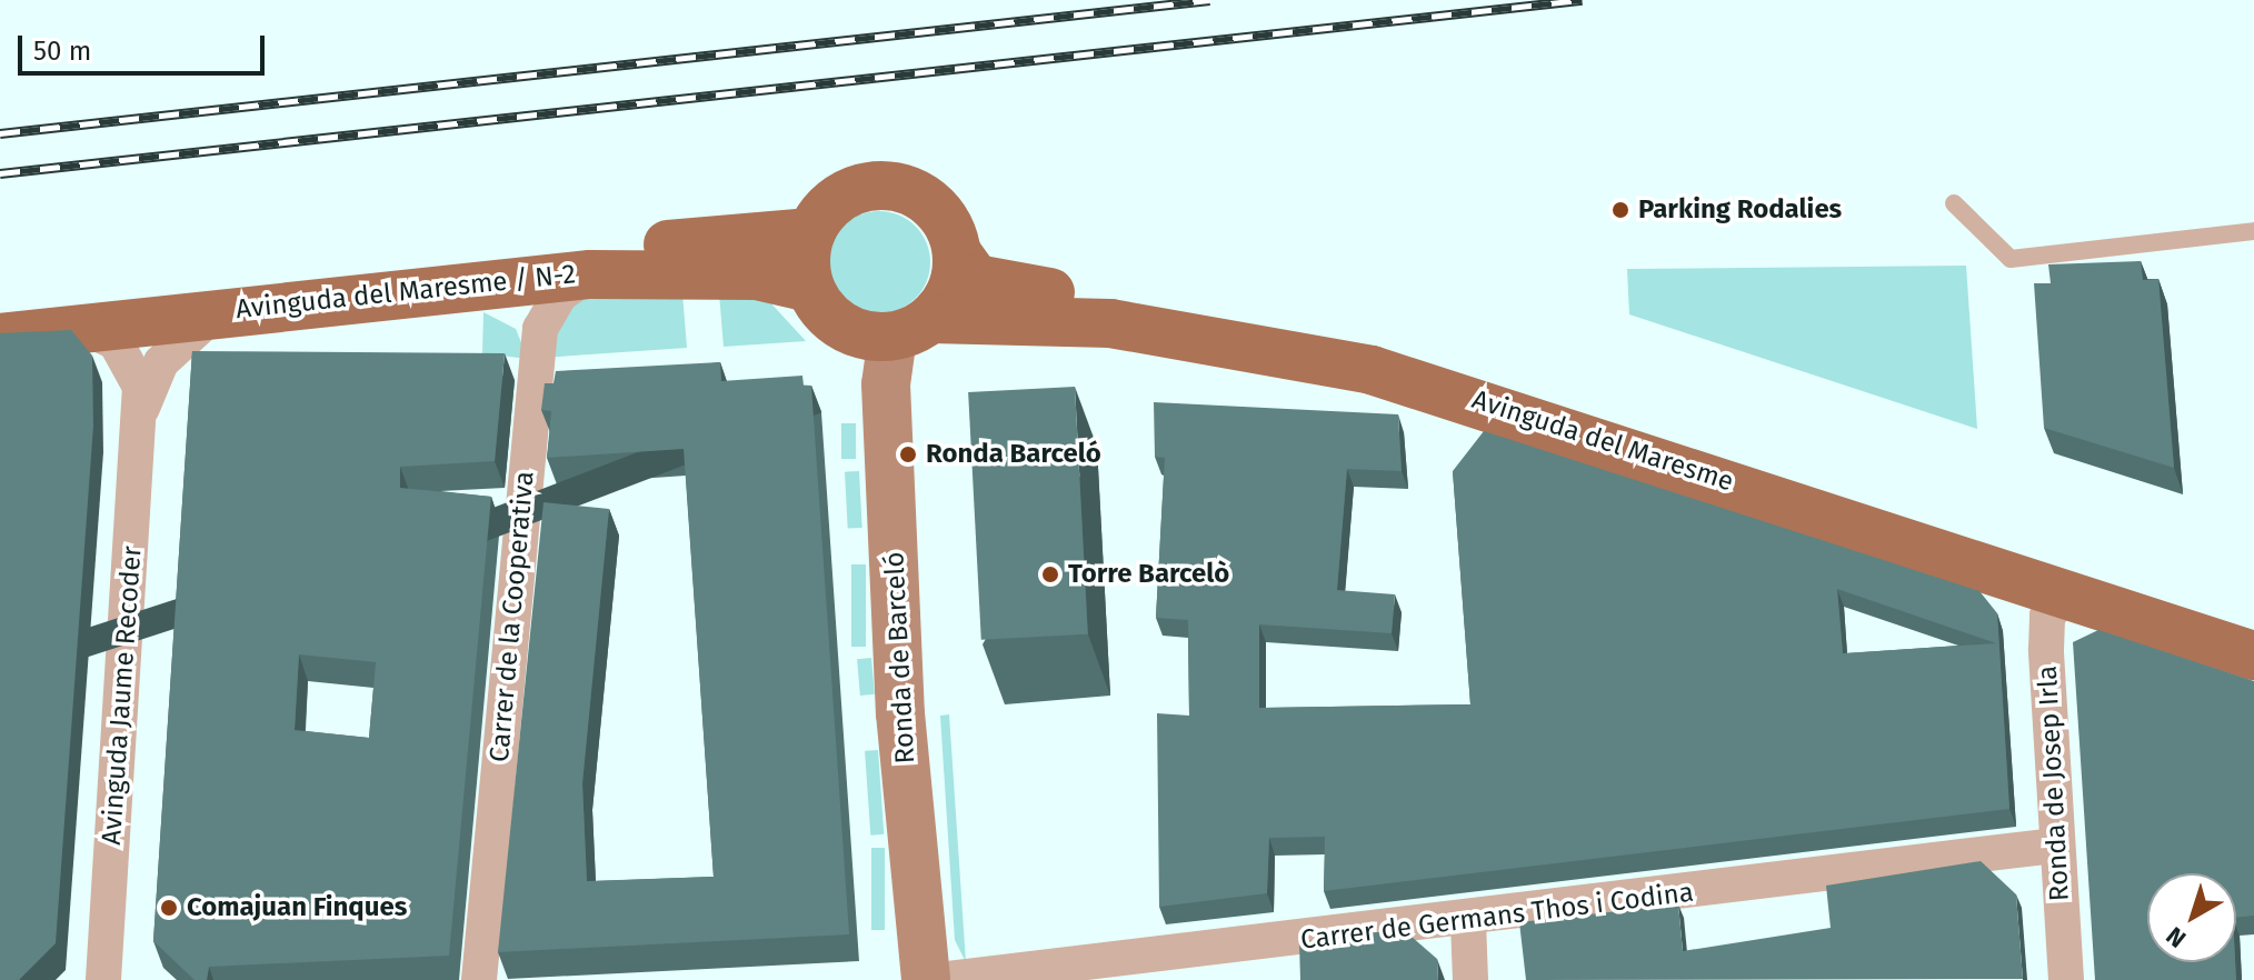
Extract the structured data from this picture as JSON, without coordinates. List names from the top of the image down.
{
  "streets": {
    "main road": ["Avinguda del Maresme / N-2", "Avinguda del Maresme"],
    "street": [
      "Carrer de la Cooperativa",
      "Ronda de Barceló",
      "Avinguda Jaume Recoder",
      "Ronda de Josep Irla",
      "Carrer de Germans Thos i Codina"
    ]
  },
  "crossings": [
    ["Avinguda del Maresme / N-2", "Avinguda del Maresme"],
    ["Avinguda del Maresme / N-2", "Carrer de la Cooperativa"],
    ["Avinguda del Maresme / N-2", "Ronda de Barceló"],
    ["Avinguda del Maresme / N-2", "Avinguda Jaume Recoder"],
    ["Avinguda del Maresme", "Ronda de Barceló"],
    ["Avinguda del Maresme", "Ronda de Josep Irla"],
    ["Ronda de Josep Irla", "Carrer de Germans Thos i Codina"]
  ],
  "places": [
    "Parking Rodalies",
    "Ronda Barceló",
    "Torre Barcelò",
    "Comajuan Finques"
  ],
  "scale_bar": "50 m",
  "north": "bottom left"
}
